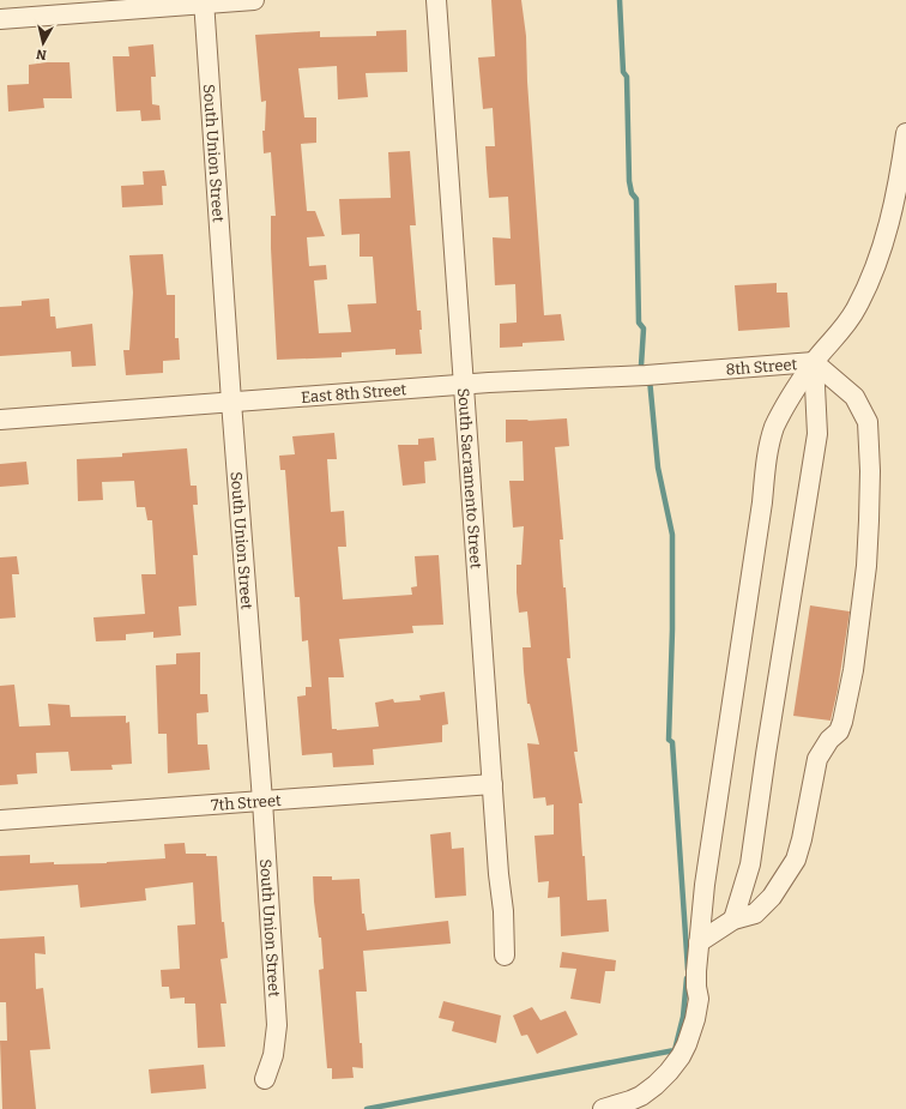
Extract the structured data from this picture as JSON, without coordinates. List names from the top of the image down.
{
  "streets": {
    "street": [
      "South Union Street",
      "8th Street",
      "East 8th Street",
      "South Sacramento Street",
      "7th Street"
    ]
  },
  "crossings": [
    ["South Union Street", "East 8th Street"],
    ["South Union Street", "7th Street"],
    ["8th Street", "East 8th Street"],
    ["East 8th Street", "South Sacramento Street"],
    ["South Sacramento Street", "7th Street"]
  ],
  "north": "bottom"
}
